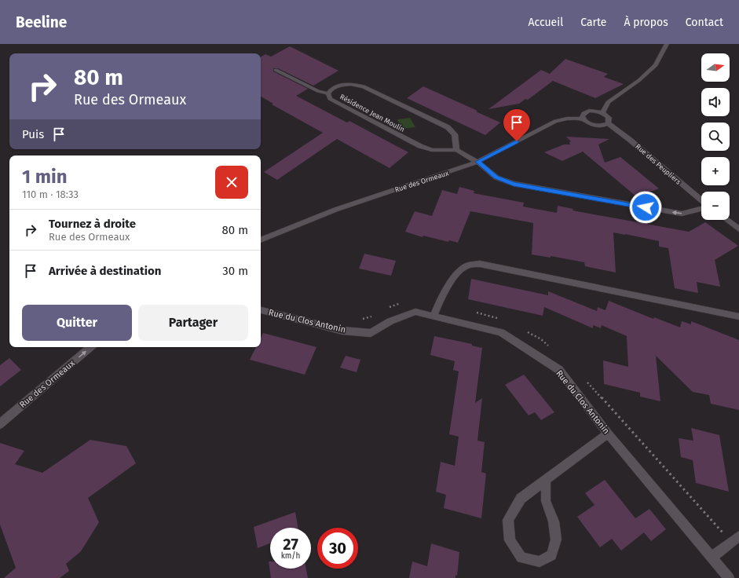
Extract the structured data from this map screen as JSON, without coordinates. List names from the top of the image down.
{
  "streets": {
    "street": [
      "Résidence Jean Moulin",
      "Rue des Peupliers",
      "Rue des Ormeaux",
      "Rue du Clos Antonin"
    ]
  },
  "north": "right",
  "page": {
    "header": "Beeline",
    "nav": [
      "Accueil",
      "Carte",
      "À propos",
      "Contact"
    ],
    "map_buttons": ["+", "−"],
    "turn": ["80 m", "Rue des Ormeaux"],
    "then": "Puis",
    "heading": ["1 min", "110 m · 18:33"],
    "list": [
      {
        "name": "Tournez à droite",
        "note": "Rue des Ormeaux",
        "value": "80 m"
      },
      {
        "name": "Arrivée à destination",
        "value": "30 m"
      }
    ],
    "buttons": ["Quitter", "Partager"],
    "speed": "27 km/h",
    "limit": "30"
  }
}
